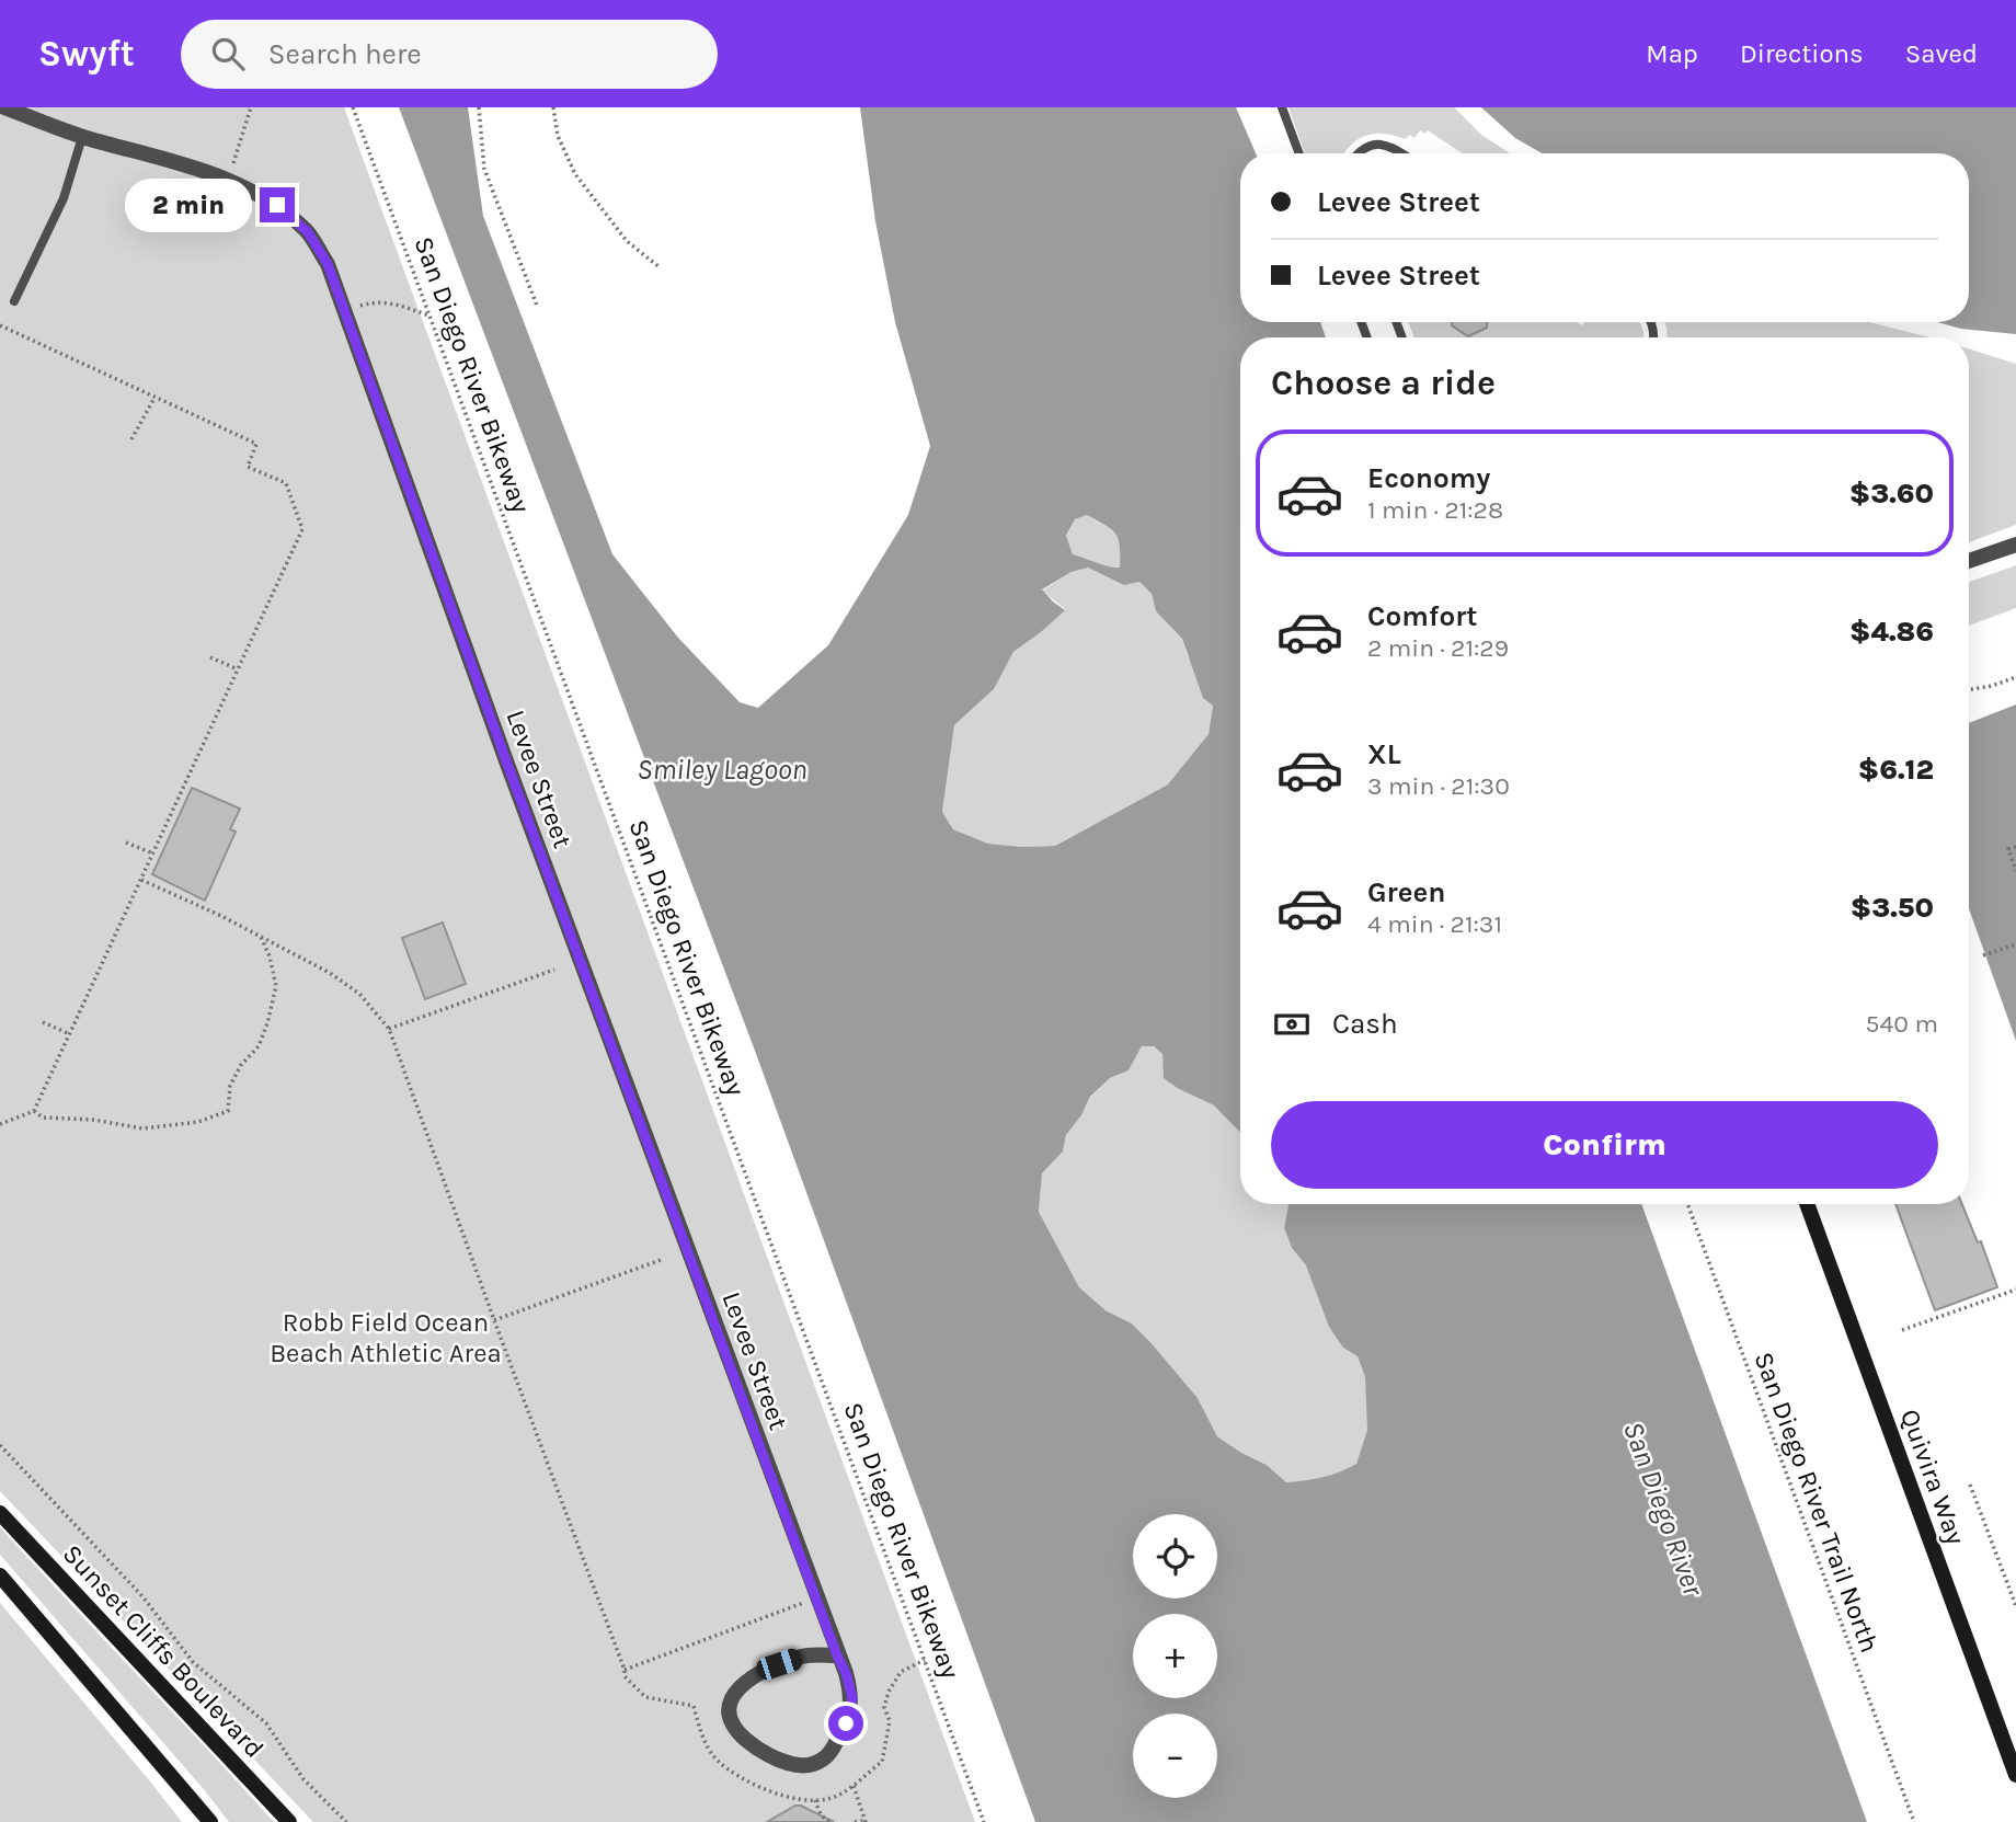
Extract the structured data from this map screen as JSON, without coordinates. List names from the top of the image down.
{
  "streets": {
    "main road": ["Quivira Way", "Sunset Cliffs Boulevard"],
    "street": ["Levee Street"],
    "path": ["San Diego River Bikeway", "San Diego River Trail North"]
  },
  "water": ["Smiley Lagoon", "San Diego River"],
  "parks": ["Robb Field Ocean Beach Athletic Area"],
  "page": {
    "header": "Swyft",
    "search": "Search here",
    "nav": ["Map", "Directions", "Saved"],
    "banner": ["Levee Street", "Levee Street"],
    "bubble": "2 min",
    "heading": "Choose a ride",
    "list": [
      {
        "name": "Economy",
        "note": "1 min · 21:28",
        "value": "$3.60"
      },
      {
        "name": "Comfort",
        "note": "2 min · 21:29",
        "value": "$4.86"
      },
      {
        "name": "XL",
        "note": "3 min · 21:30",
        "value": "$6.12"
      },
      {
        "name": "Green",
        "note": "4 min · 21:31",
        "value": "$3.50"
      }
    ],
    "pay": ["Cash", "540 m"],
    "buttons": "Confirm",
    "map_buttons": ["+", "−"]
  }
}
